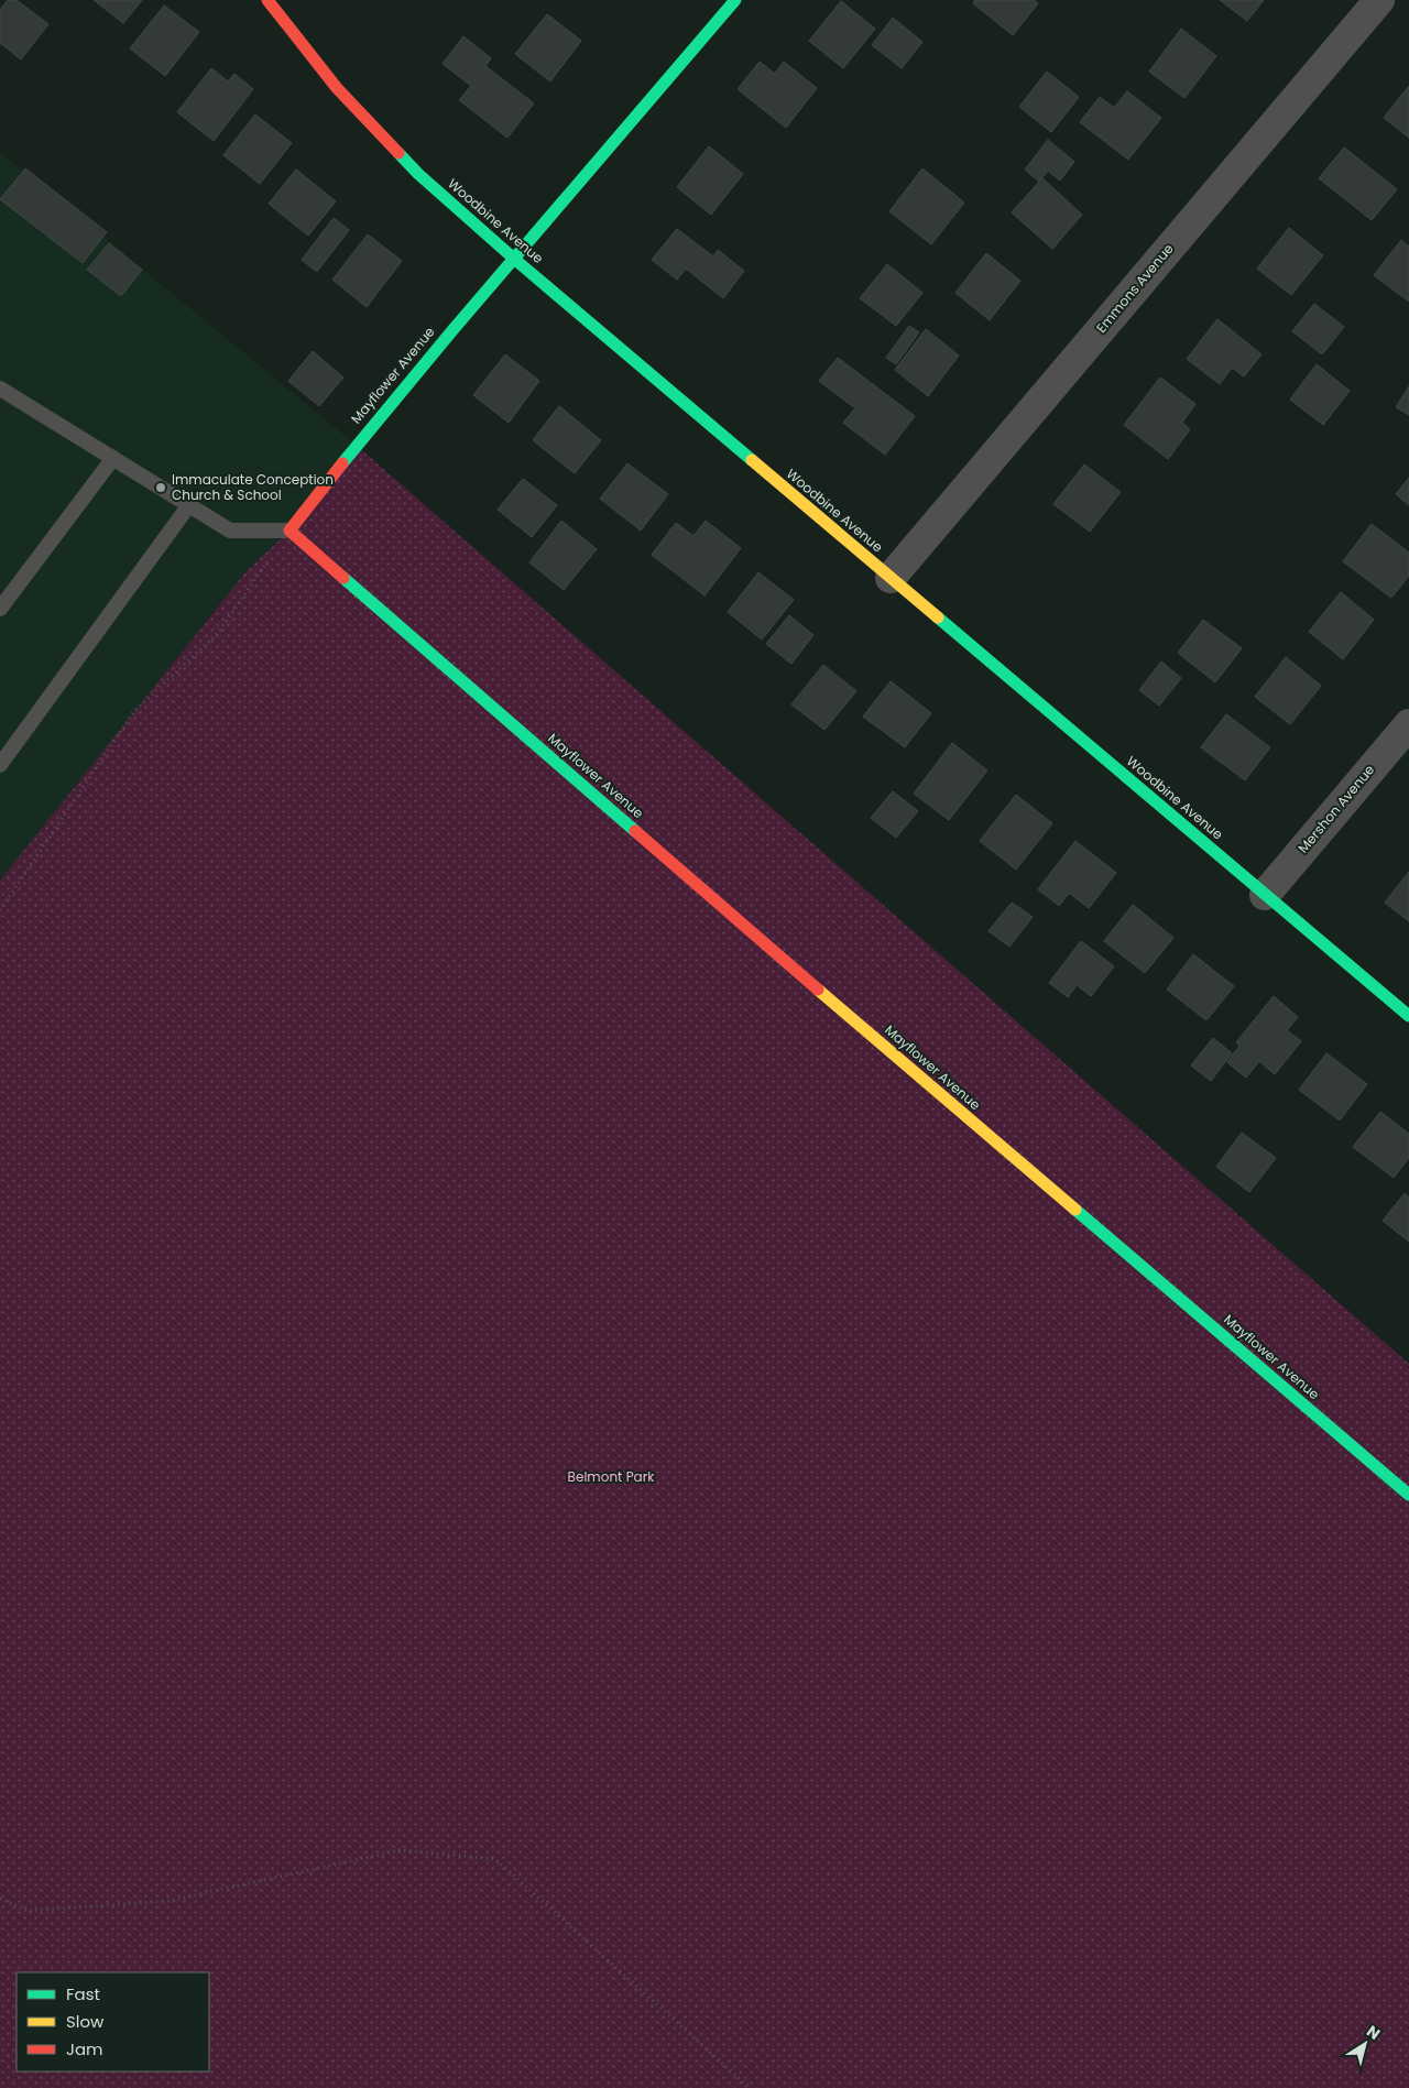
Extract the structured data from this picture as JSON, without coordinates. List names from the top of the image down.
{
  "streets": {
    "street": [
      "Woodbine Avenue",
      "Emmons Avenue",
      "Mayflower Avenue",
      "Mershon Avenue"
    ]
  },
  "crossings": [
    ["Woodbine Avenue", "Emmons Avenue"],
    ["Woodbine Avenue", "Mayflower Avenue"],
    ["Woodbine Avenue", "Mershon Avenue"]
  ],
  "parks": ["Belmont Park"],
  "places": ["Immaculate Conception Church & School"],
  "legend": ["Fast", "Slow", "Jam"],
  "north": "top right"
}
